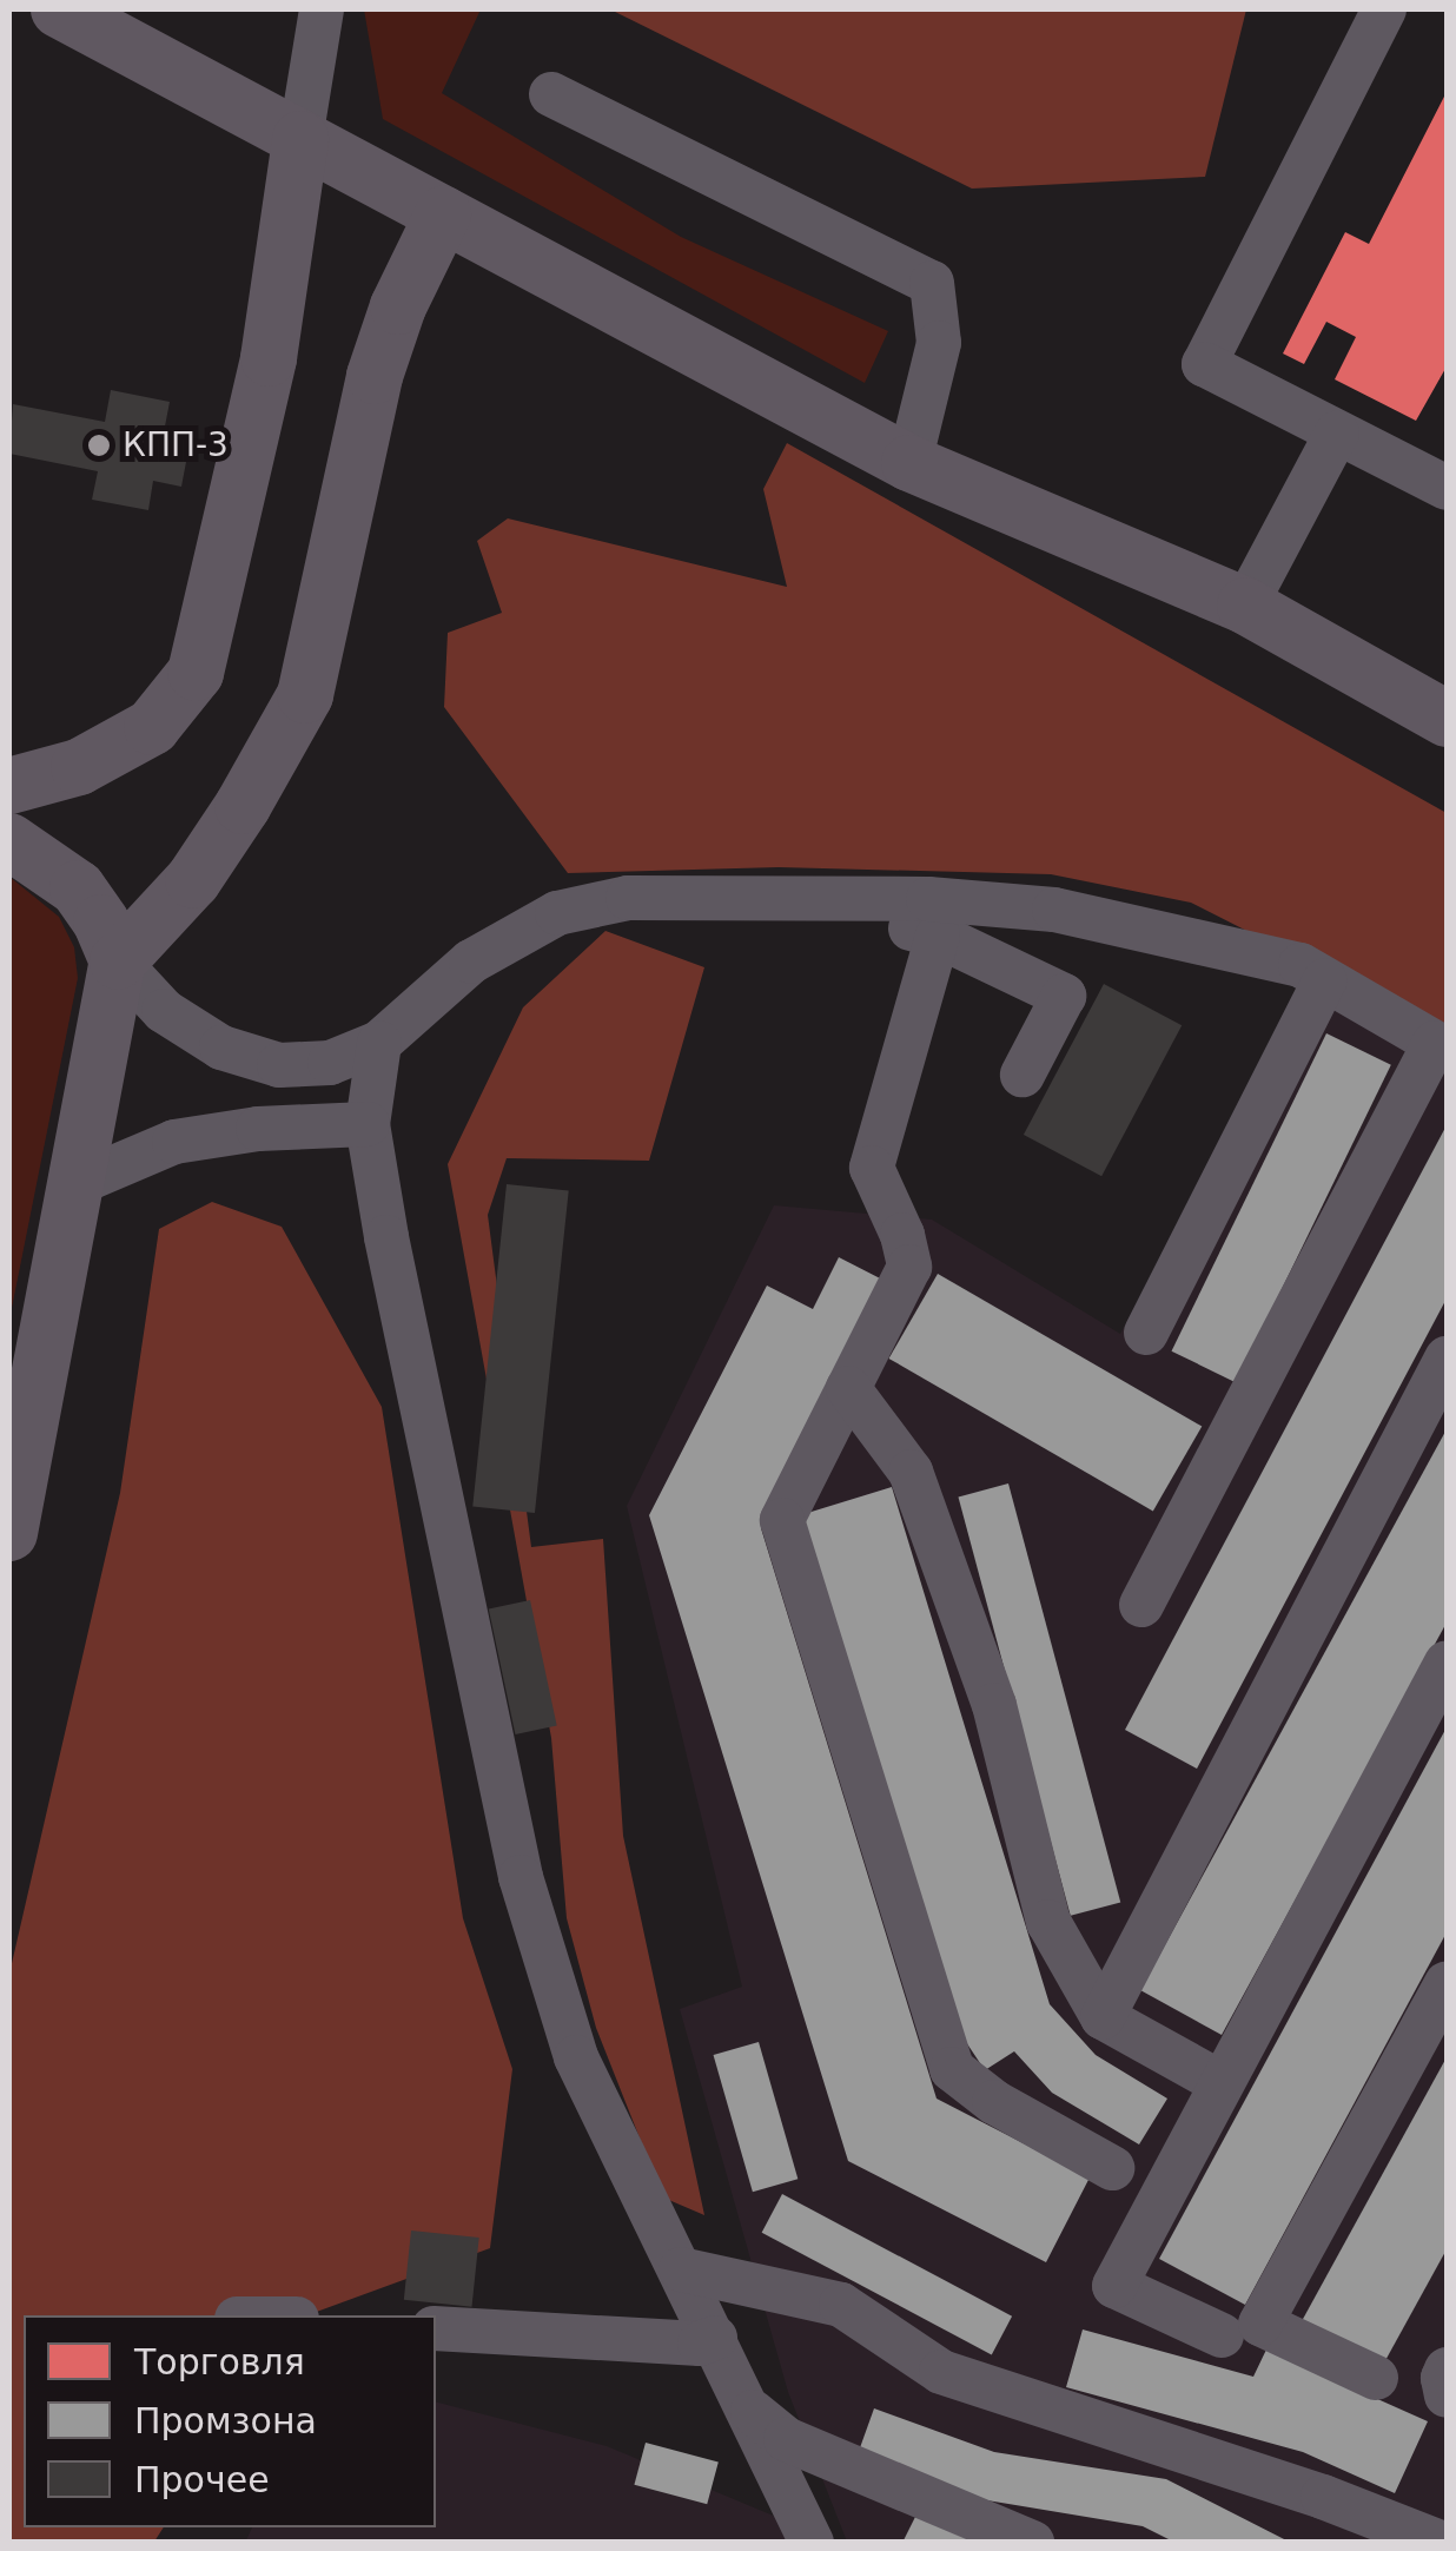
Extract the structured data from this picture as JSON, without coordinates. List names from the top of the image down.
{
  "places": ["КПП-3"],
  "legend": ["Торговля", "Промзона", "Прочее"]
}
